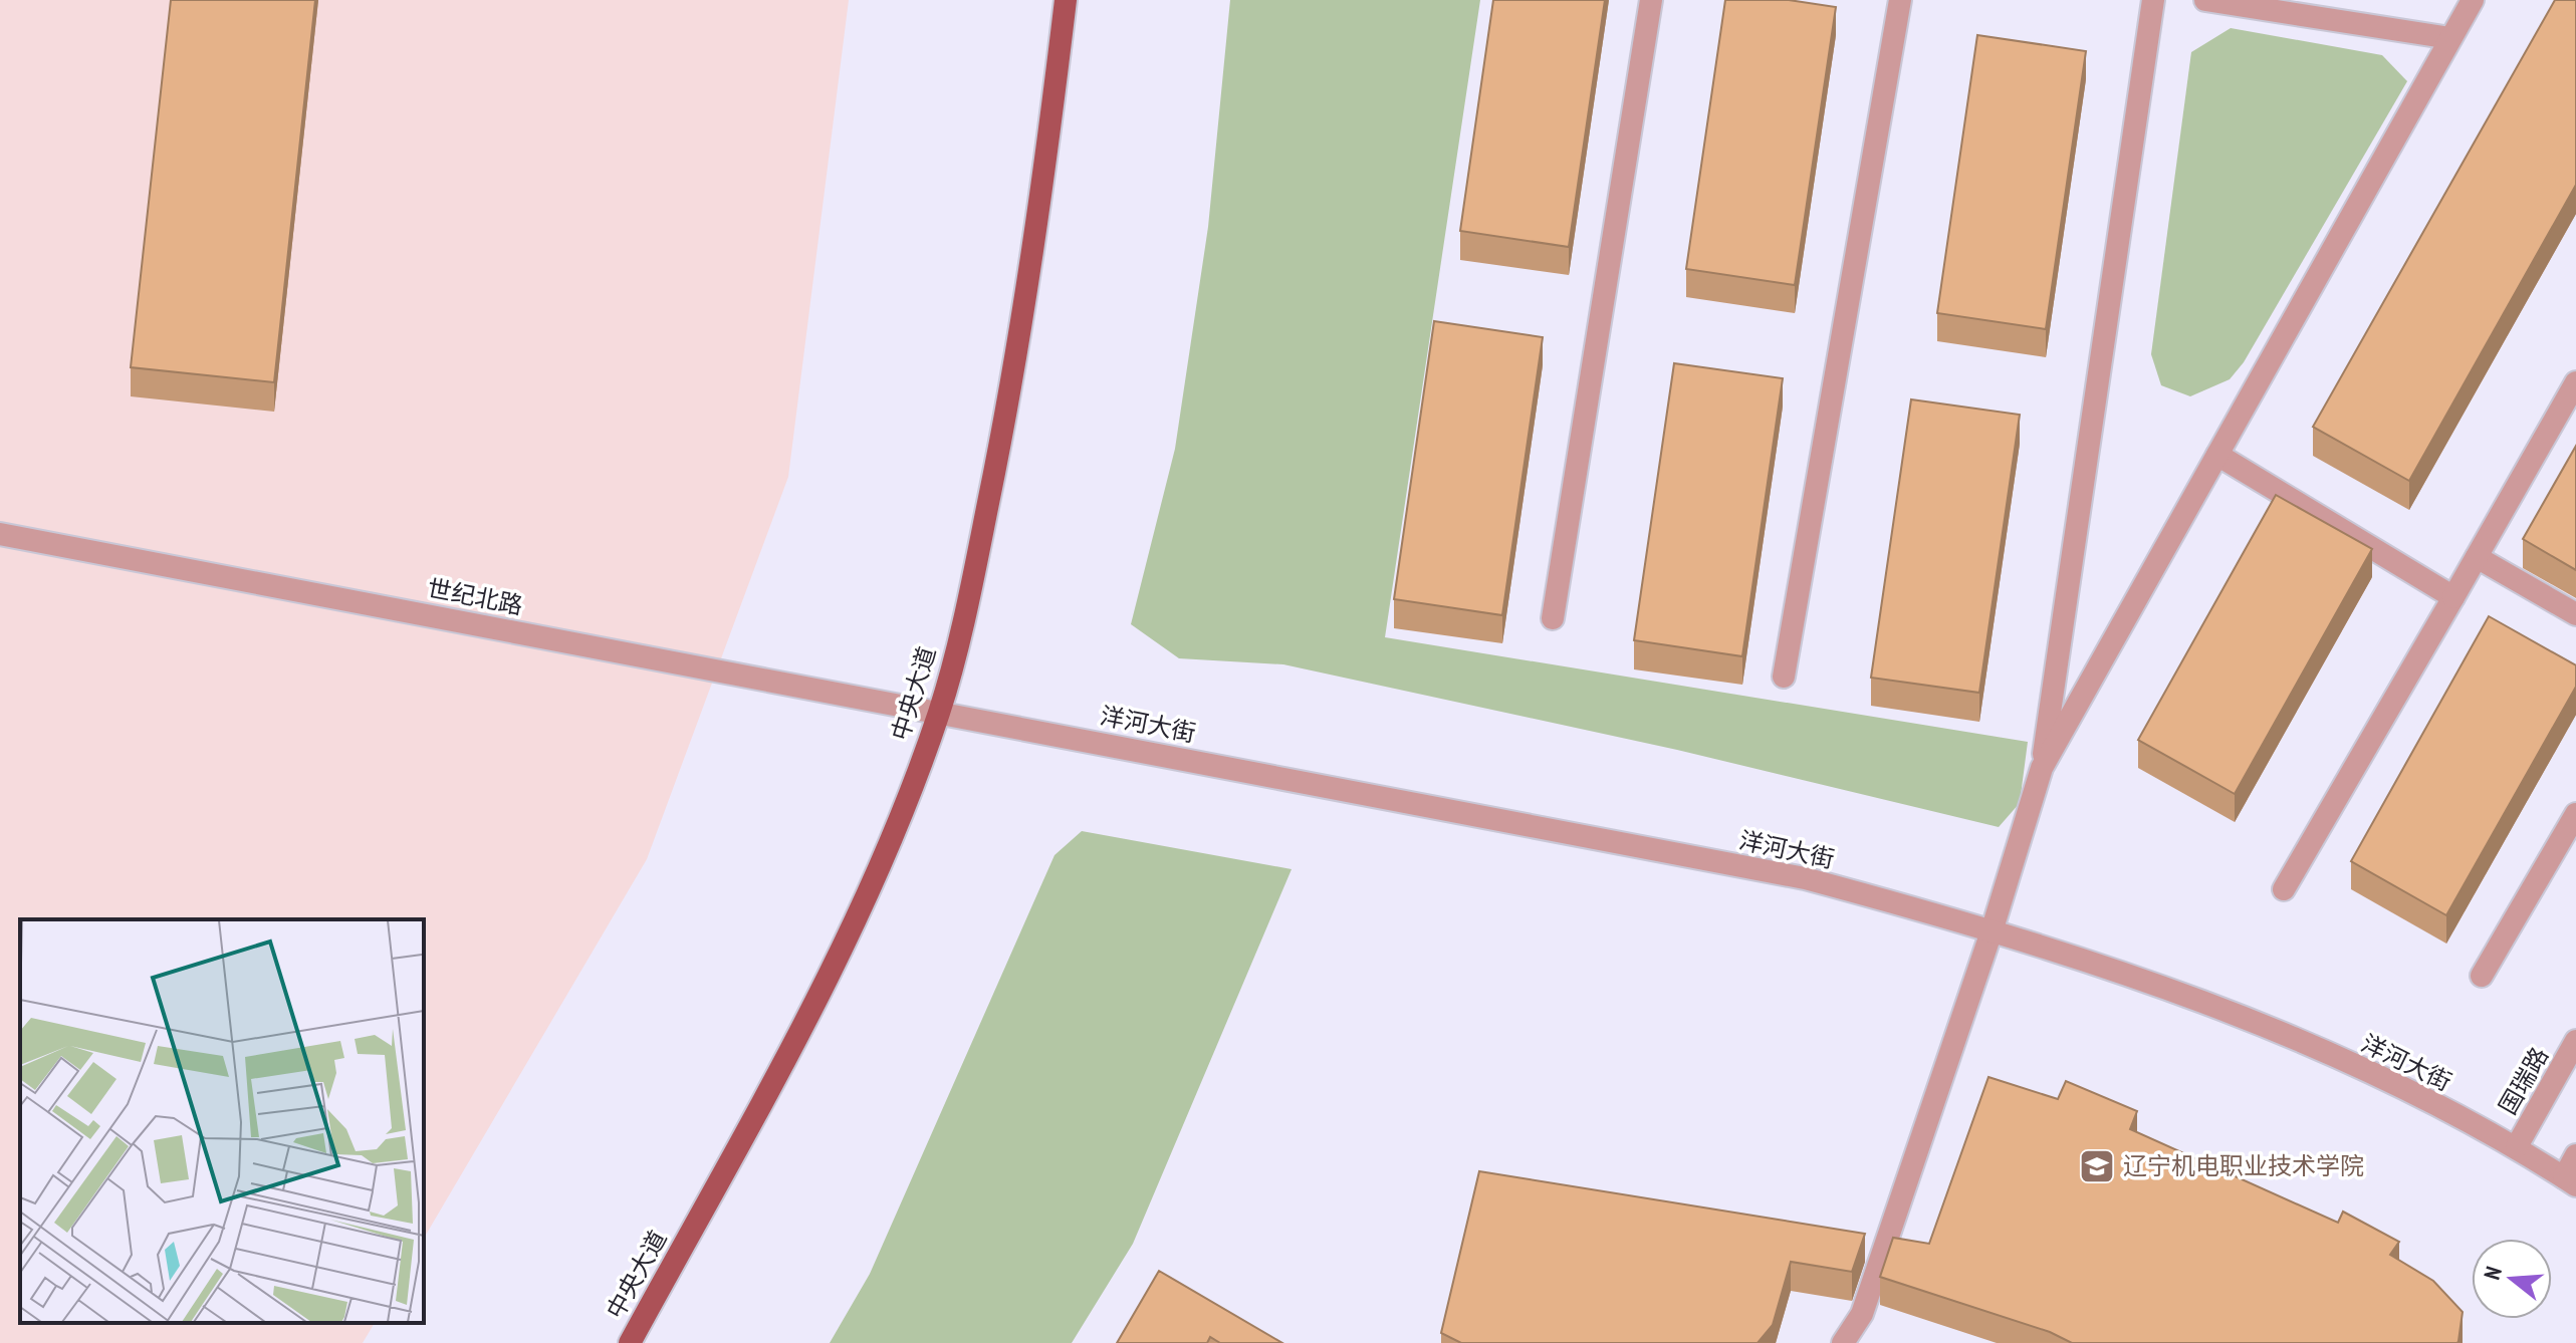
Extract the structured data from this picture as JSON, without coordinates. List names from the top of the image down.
{
  "streets": {
    "main road": ["中央大道"],
    "street": ["世纪北路", "洋河大街", "国瑞路"]
  },
  "crossings": [
    ["世纪北路", "中央大道"],
    ["世纪北路", "洋河大街"],
    ["中央大道", "洋河大街"],
    ["洋河大街", "国瑞路"]
  ],
  "places": {
    "school or university": ["辽宁机电职业技术学院"]
  },
  "north": "left"
}
